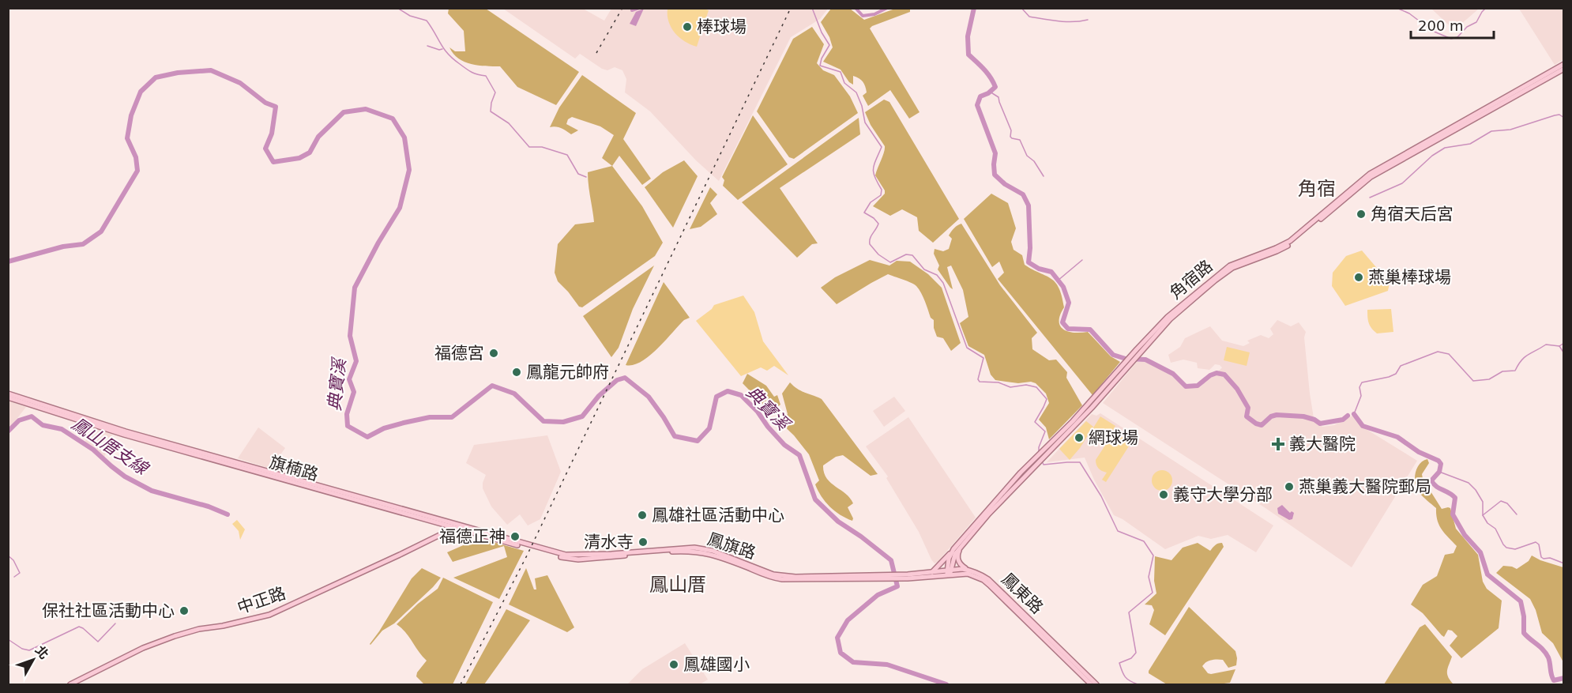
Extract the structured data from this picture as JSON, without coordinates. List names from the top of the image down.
{
  "streets": {
    "main road": [
      "角宿路",
      "旗楠路",
      "鳳旗路",
      "鳳東路",
      "中正路"
    ]
  },
  "crossings": [
    ["角宿路", "鳳東路"],
    ["旗楠路", "鳳旗路"],
    ["旗楠路", "中正路"]
  ],
  "districts": ["角宿", "鳳山厝"],
  "water": ["典寶溪", "鳳山厝支線"],
  "places": {
    "other": [
      "棒球場",
      "角宿天后宮",
      "燕巢棒球場",
      "福德宮",
      "鳳龍元帥府",
      "網球場",
      "燕巢義大醫院郵局",
      "義守大學分部",
      "鳳雄社區活動中心",
      "福德正神",
      "清水寺",
      "保社社區活動中心",
      "鳳雄國小"
    ],
    "health": ["義大醫院"]
  },
  "scale_bar": "200 m",
  "north": "top right"
}
